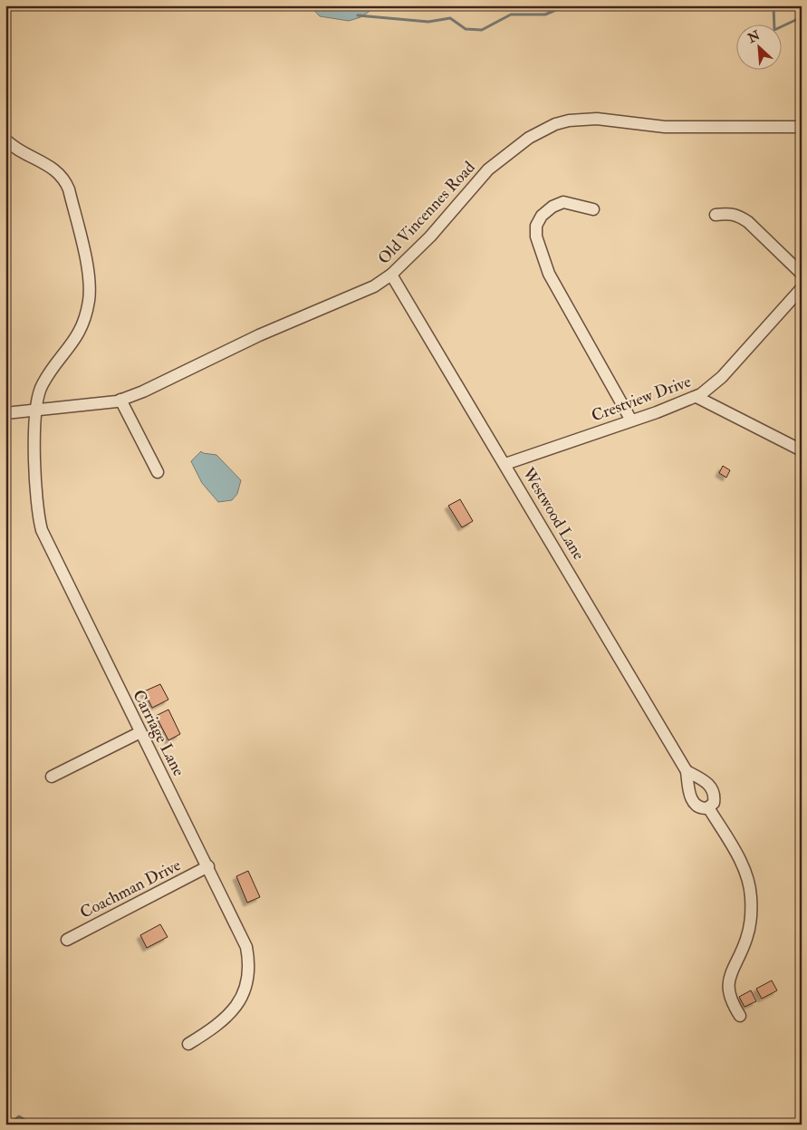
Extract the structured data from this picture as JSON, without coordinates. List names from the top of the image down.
{
  "streets": {
    "street": [
      "Old Vincennes Road",
      "Crestview Drive",
      "Westwood Lane",
      "Carriage Lane",
      "Coachman Drive"
    ]
  },
  "crossings": [
    ["Old Vincennes Road", "Westwood Lane"],
    ["Old Vincennes Road", "Carriage Lane"],
    ["Crestview Drive", "Westwood Lane"],
    ["Carriage Lane", "Coachman Drive"]
  ],
  "north": "top left"
}
